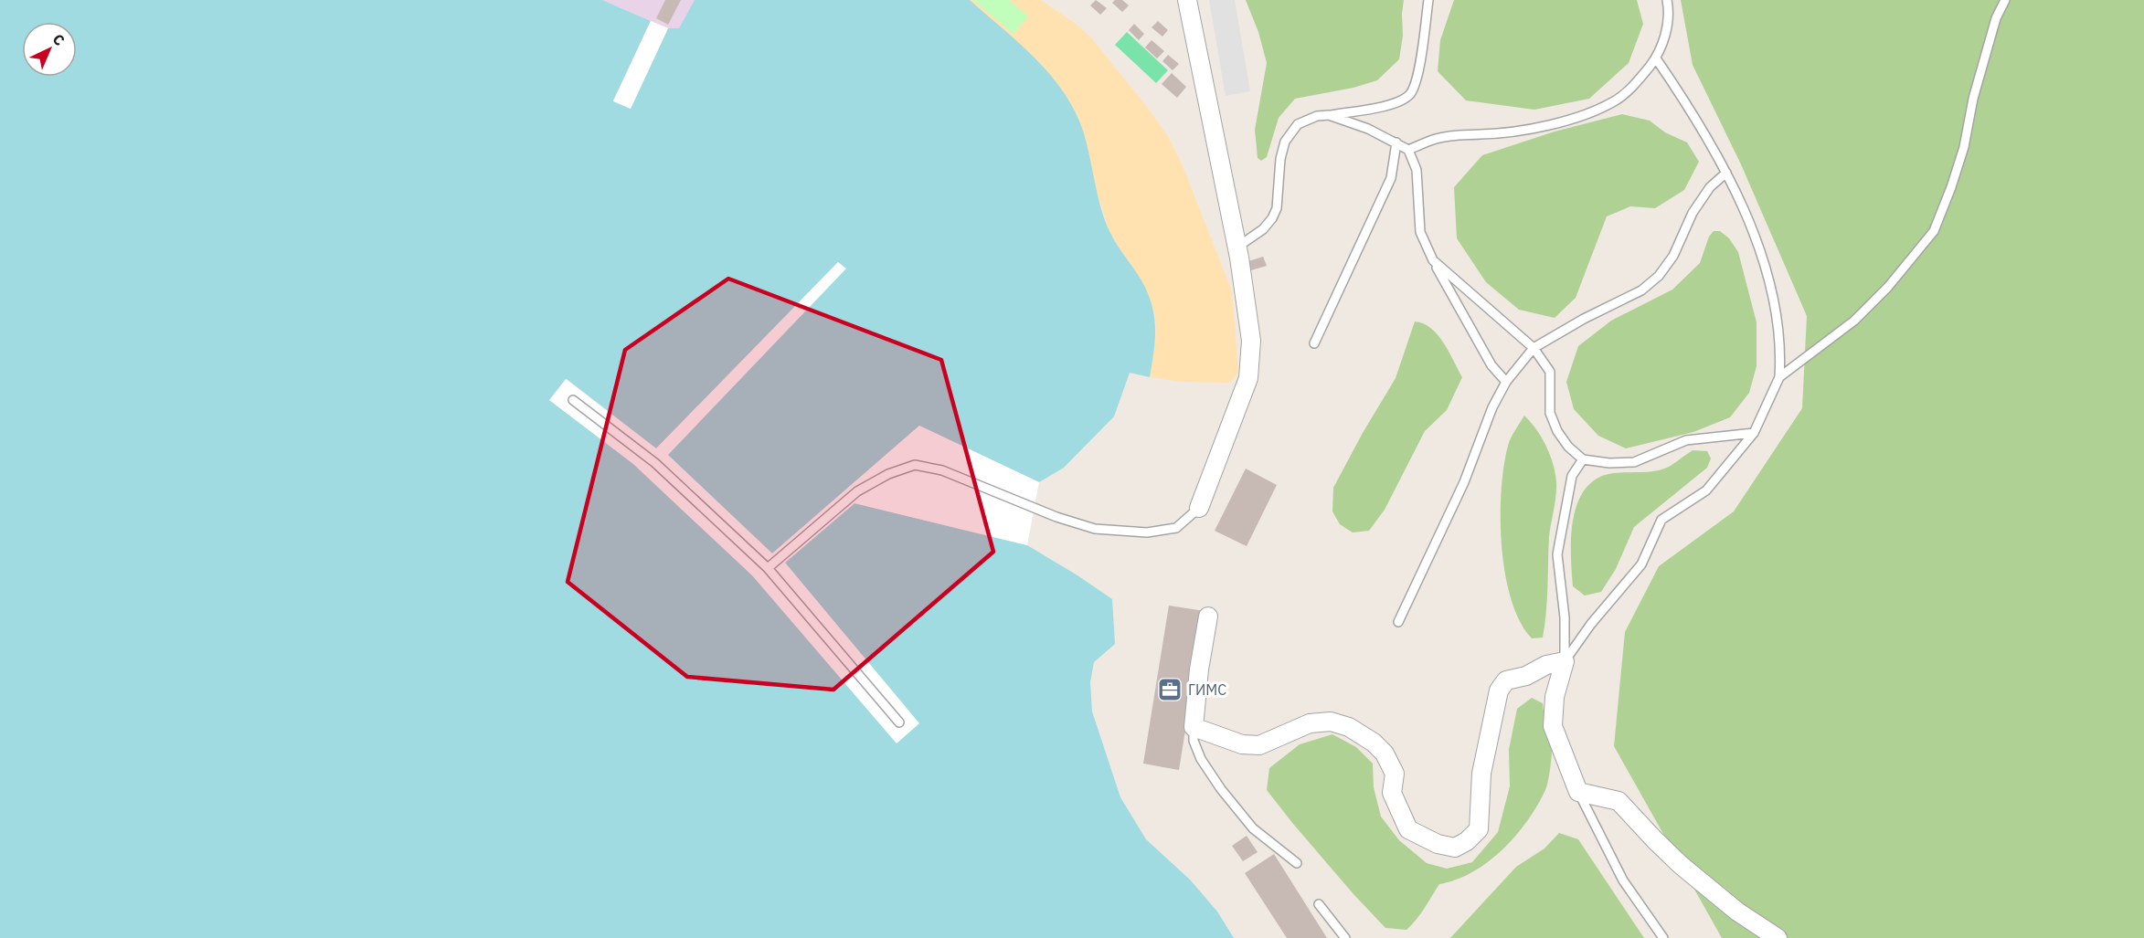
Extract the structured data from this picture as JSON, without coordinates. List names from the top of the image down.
{
  "places": {
    "office": ["ГИМС"]
  },
  "north": "top right"
}
